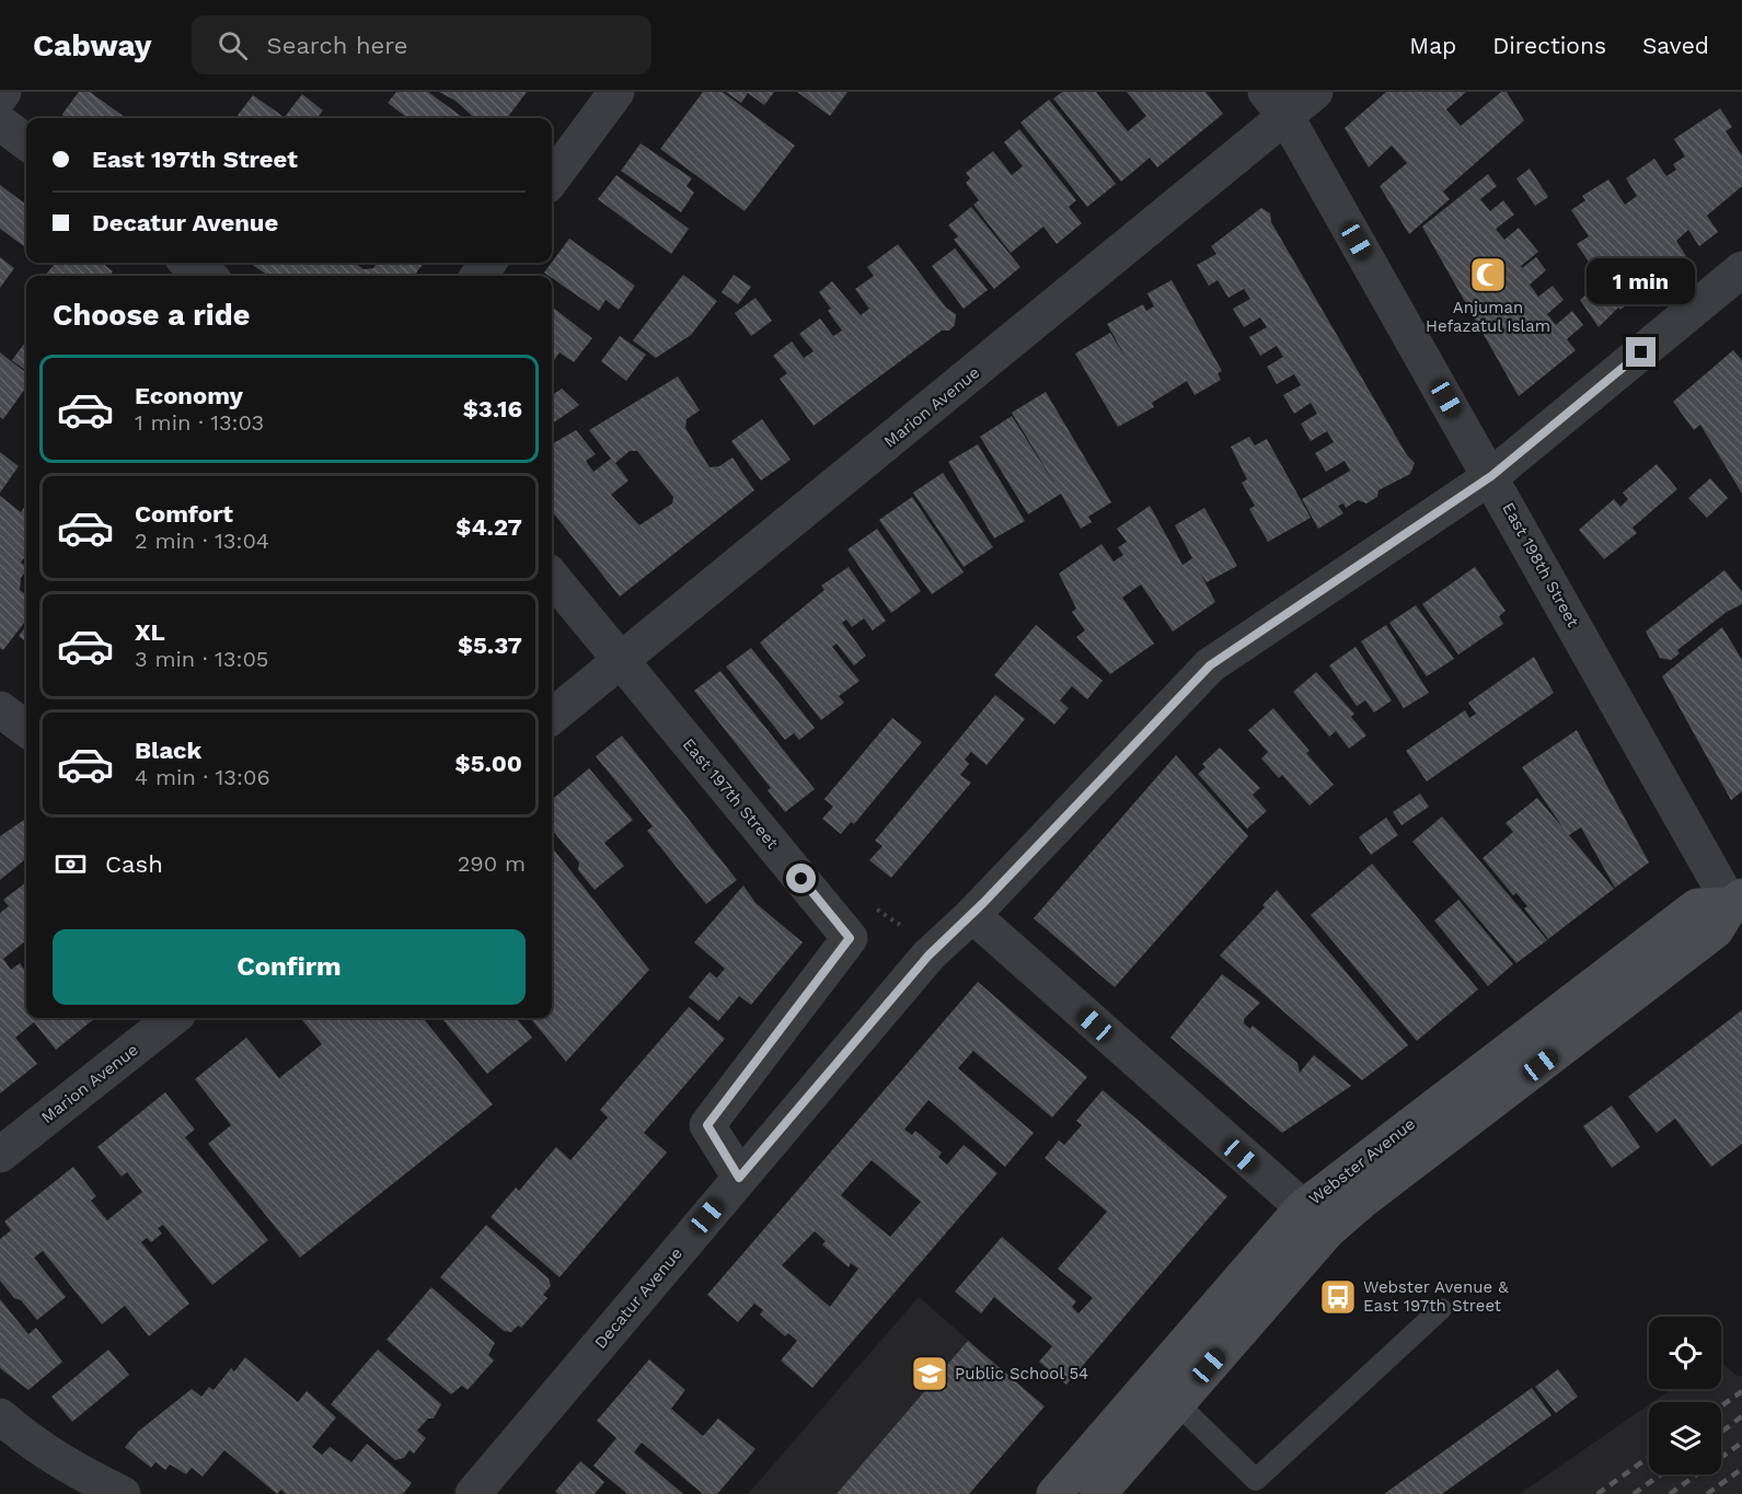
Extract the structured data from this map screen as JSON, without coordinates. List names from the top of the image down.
{
  "streets": {
    "main road": ["Webster Avenue"],
    "street": [
      "Marion Avenue",
      "East 198th Street",
      "East 197th Street",
      "Decatur Avenue"
    ]
  },
  "crossings": [
    ["Marion Avenue", "East 198th Street"],
    ["Marion Avenue", "East 197th Street"],
    ["East 198th Street", "Webster Avenue"],
    ["East 198th Street", "Decatur Avenue"],
    ["East 197th Street", "Decatur Avenue"]
  ],
  "places": {
    "mosque": ["Anjuman Hefazatul Islam"],
    "bus stop": ["Webster Avenue & East 197th Street"],
    "school or university": ["Public School 54"]
  },
  "page": {
    "header": "Cabway",
    "search": "Search here",
    "nav": ["Map", "Directions", "Saved"],
    "banner": ["East 197th Street", "Decatur Avenue"],
    "bubble": "1 min",
    "heading": "Choose a ride",
    "list": [
      {
        "name": "Economy",
        "note": "1 min · 13:03",
        "value": "$3.16"
      },
      {
        "name": "Comfort",
        "note": "2 min · 13:04",
        "value": "$4.27"
      },
      {
        "name": "XL",
        "note": "3 min · 13:05",
        "value": "$5.37"
      },
      {
        "name": "Black",
        "note": "4 min · 13:06",
        "value": "$5.00"
      }
    ],
    "pay": ["Cash", "290 m"],
    "buttons": "Confirm"
  }
}
